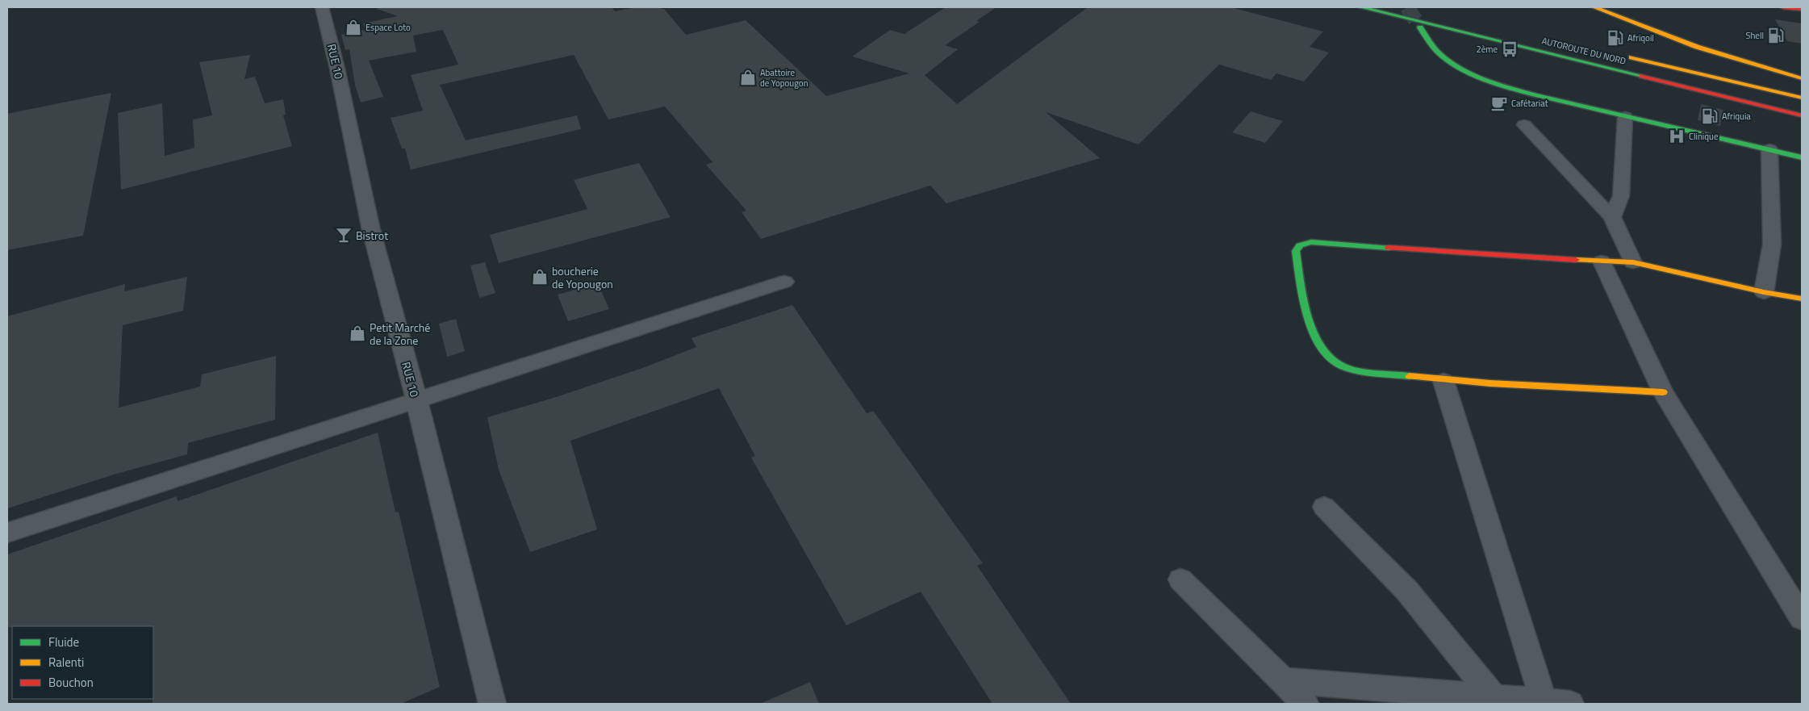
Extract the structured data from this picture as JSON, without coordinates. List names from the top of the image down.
{
  "streets": {
    "main road": ["AUTOROUTE DU NORD"],
    "street": ["RUE 10"]
  },
  "places": {
    "shop": [
      "Espace Loto",
      "Abattoire de Yopougon",
      "boucherie de Yopougon",
      "Petit Marché de la Zone"
    ],
    "fuel station": ["Shell", "Afriqoil", "Afriquia"],
    "bus stop": ["2ème"],
    "cafe": ["Cafétariat"],
    "hospital": ["Clinique"],
    "bar": ["Bistrot"]
  },
  "legend": ["Fluide", "Ralenti", "Bouchon"]
}
